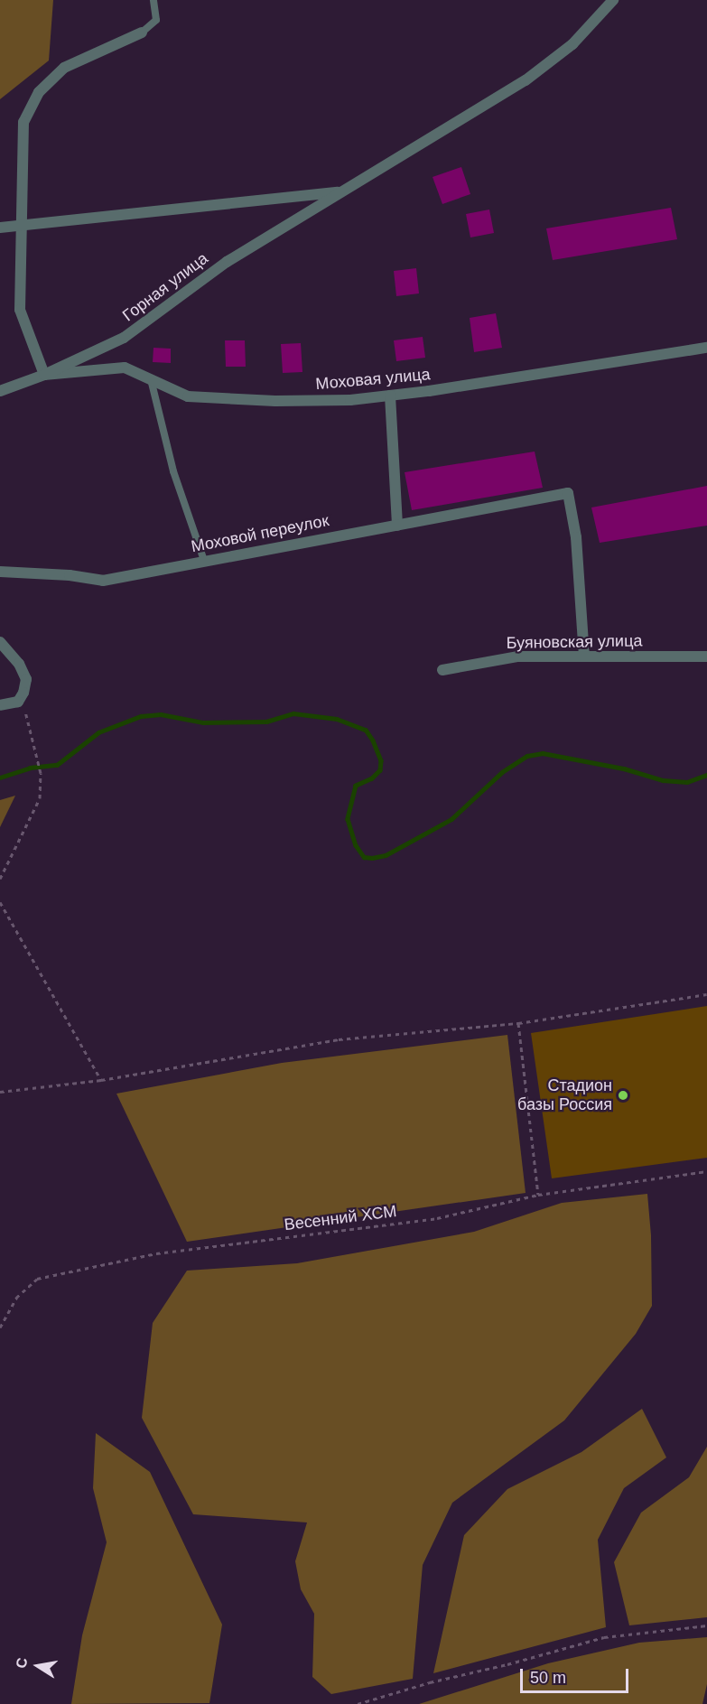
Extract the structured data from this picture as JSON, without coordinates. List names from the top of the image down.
{
  "streets": {
    "street": [
      "Горная улица",
      "Моховая улица",
      "Моховой переулок",
      "Буяновская улица"
    ],
    "path": ["Весенний ХСМ"]
  },
  "crossings": [
    ["Горная улица", "Моховая улица"],
    ["Моховой переулок", "Буяновская улица"]
  ],
  "places": ["Стадион базы Россия"],
  "scale_bar": "50 m",
  "north": "left"
}
